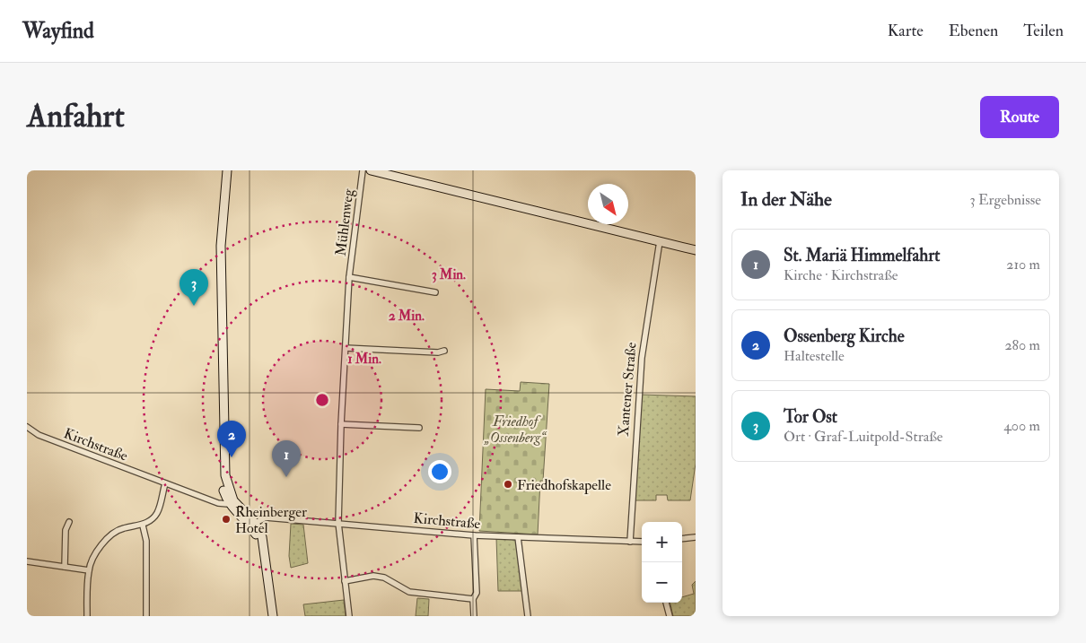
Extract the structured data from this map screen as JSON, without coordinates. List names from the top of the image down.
{
  "streets": {
    "street": ["Mühlenweg", "Xantener Straße", "Kirchstraße"]
  },
  "crossings": [
    ["Mühlenweg", "Kirchstraße"],
    ["Xantener Straße", "Kirchstraße"]
  ],
  "parks": ["Friedhof „Ossenberg“"],
  "places": ["Friedhofskapelle", "Rheinberger Hotel"],
  "north": "bottom right",
  "page": {
    "header": "Wayfind",
    "nav": ["Karte", "Ebenen", "Teilen"],
    "buttons": "Route",
    "title": "Anfahrt",
    "heading": ["In der Nähe", "3 Ergebnisse"],
    "list": [
      {
        "mark": "1",
        "name": "St. Mariä Himmelfahrt",
        "note": "Kirche · Kirchstraße",
        "value": "210 m"
      },
      {
        "mark": "2",
        "name": "Ossenberg Kirche",
        "note": "Haltestelle",
        "value": "280 m"
      },
      {
        "mark": "3",
        "name": "Tor Ost",
        "note": "Ort · Graf-Luitpold-Straße",
        "value": "400 m"
      }
    ],
    "pins": ["3", "2", "1"],
    "map_buttons": ["+", "−"]
  },
  "rings": ["3 Min.", "2 Min.", "1 Min."]
}
